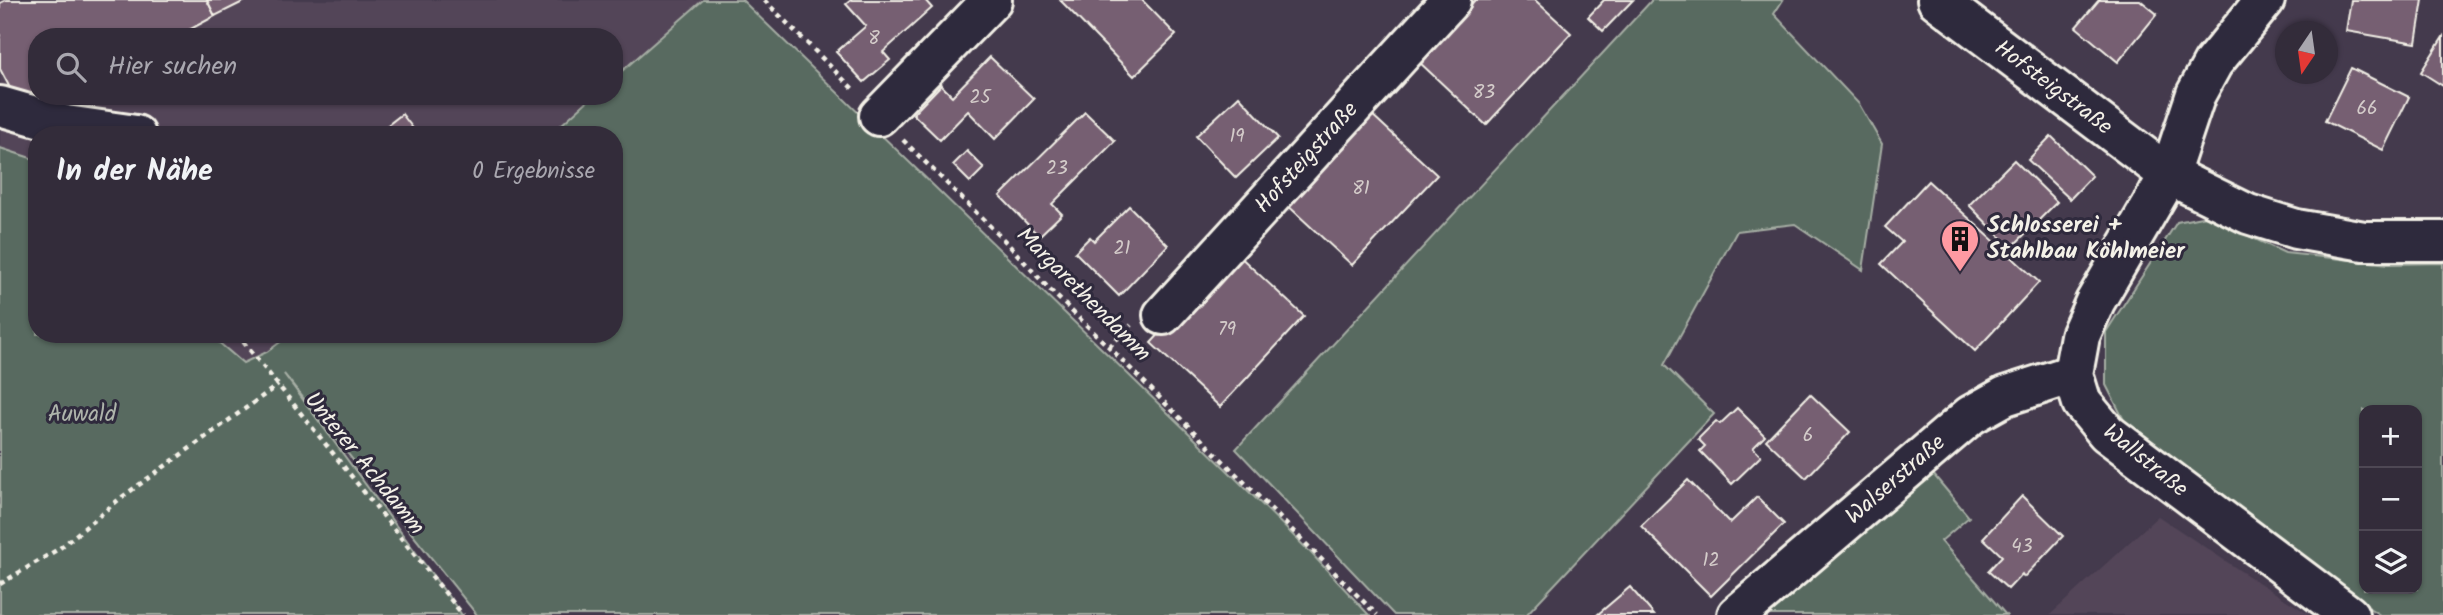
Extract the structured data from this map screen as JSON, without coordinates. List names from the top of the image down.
{
  "streets": {
    "street": ["Hofsteigstraße", "Wallstraße", "Walserstraße"],
    "path": ["Margarethendamm", "Unterer Achdamm"]
  },
  "crossings": [
    ["Wallstraße", "Walserstraße"]
  ],
  "parks": ["Auwald"],
  "places": {
    "building": ["Schlosserei + Stahlbau Köhlmeier"]
  },
  "house_numbers": [
    "8",
    "83",
    "25",
    "66",
    "19",
    "23",
    "81",
    "21",
    "79",
    "6",
    "43",
    "12"
  ],
  "north": "bottom",
  "page": {
    "search": "Hier suchen",
    "heading": ["In der Nähe", "0 Ergebnisse"],
    "map_buttons": ["+", "−"]
  }
}
